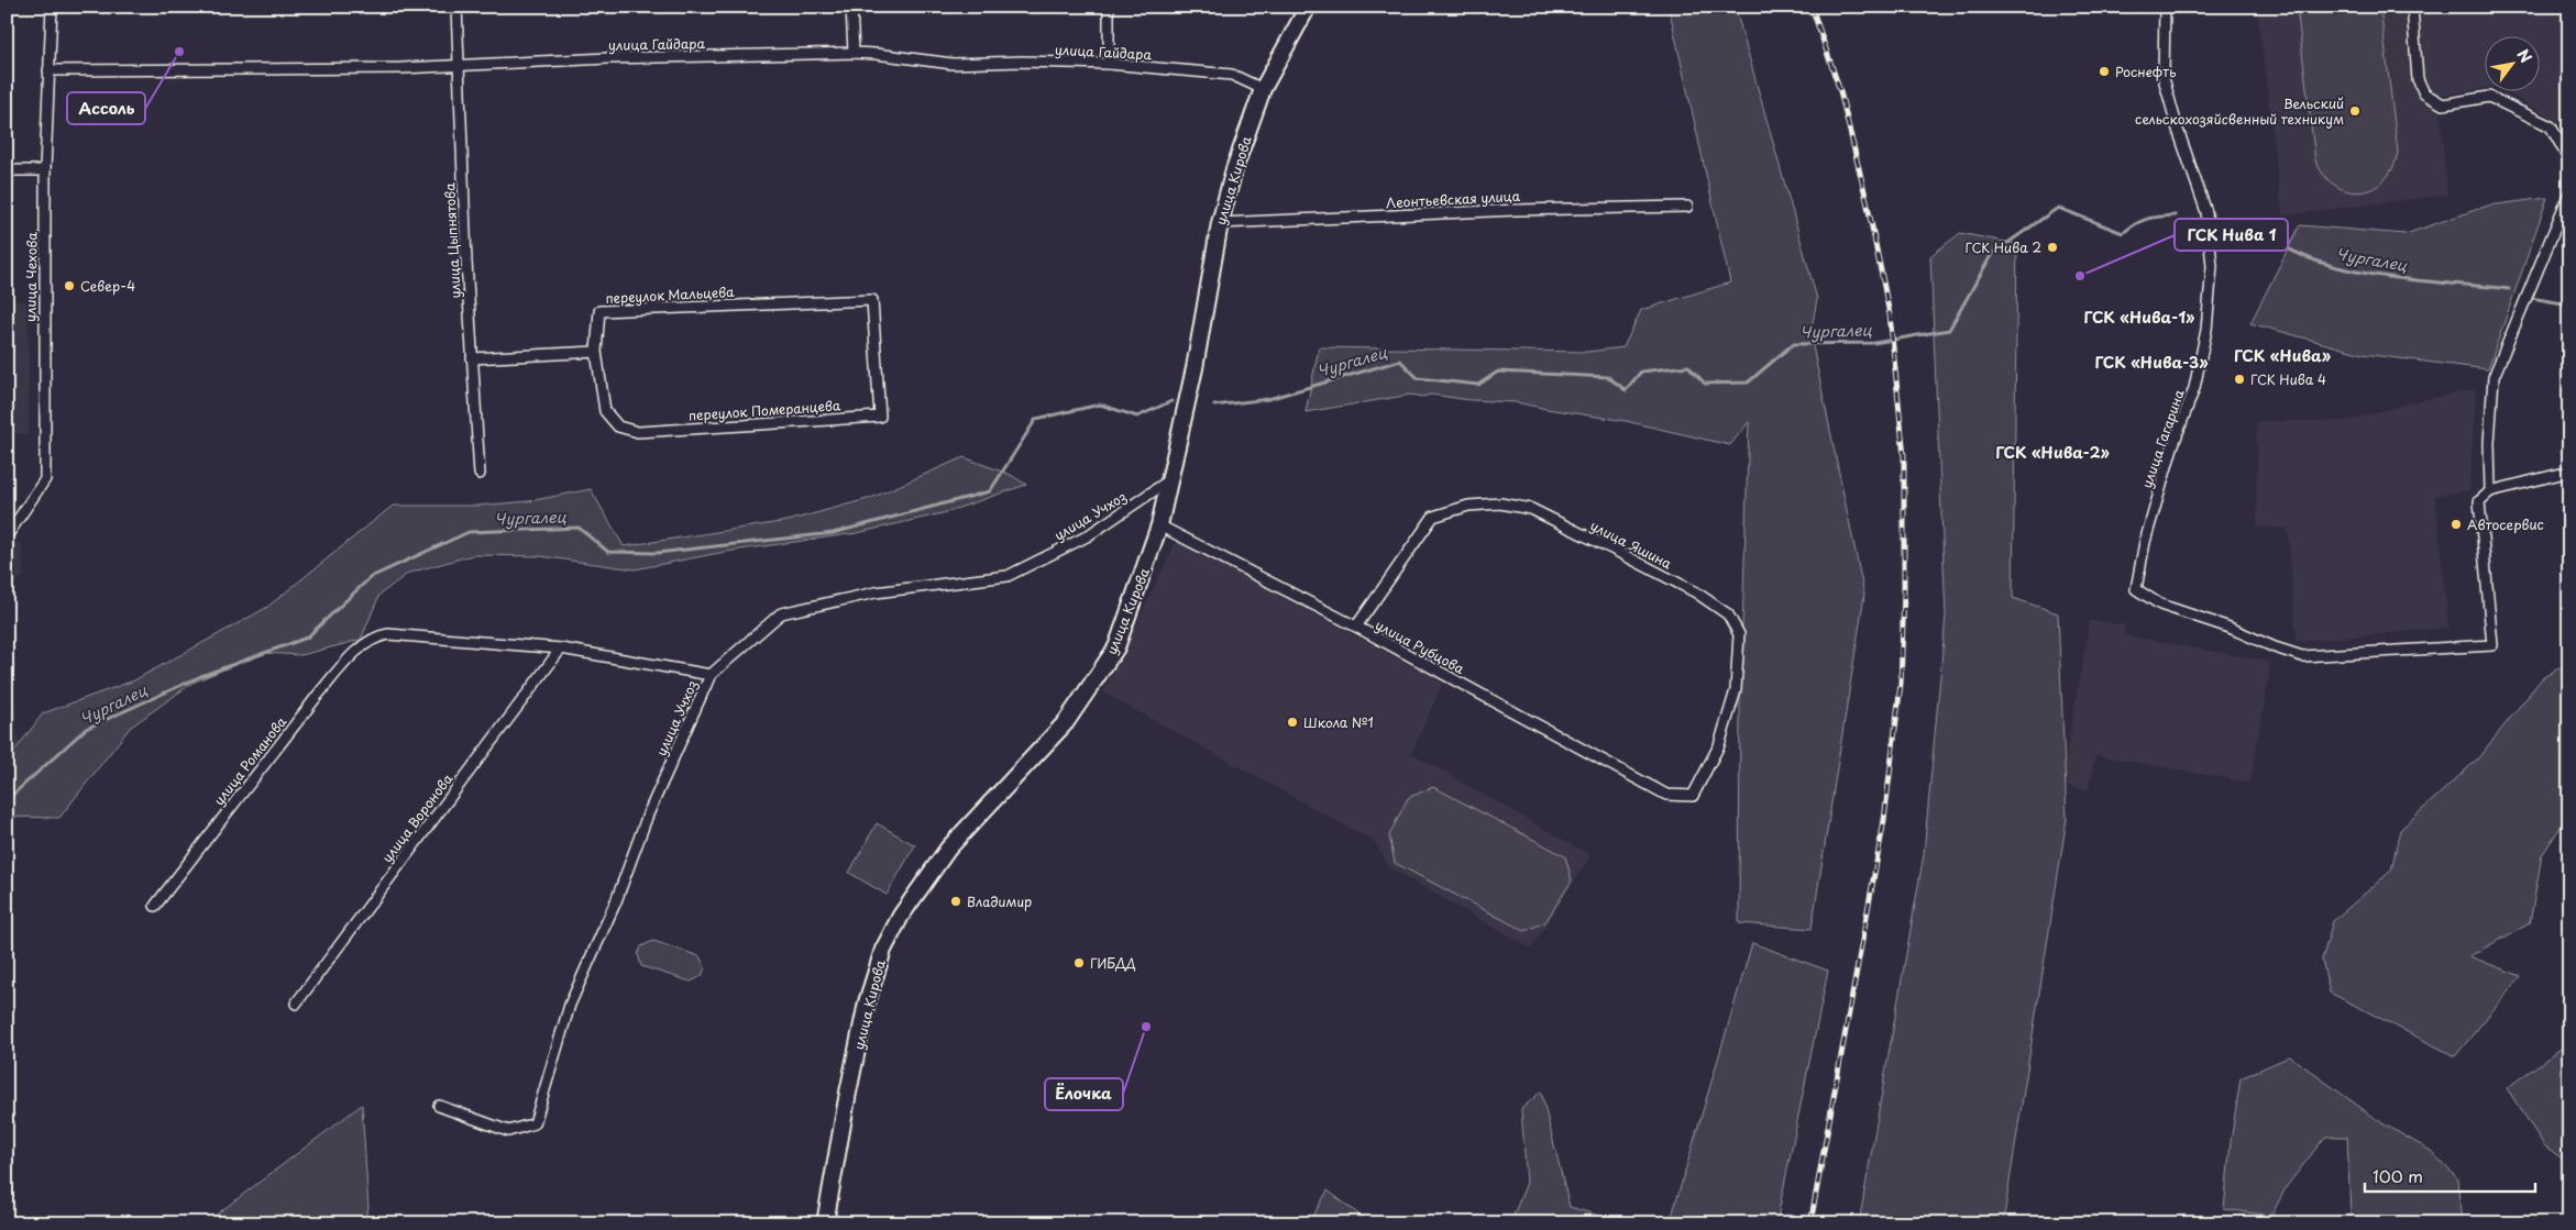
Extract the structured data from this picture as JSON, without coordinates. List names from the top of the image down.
{
  "streets": {
    "main road": ["улица Кирова"],
    "street": [
      "улица Гайдара",
      "Леонтьевская улица",
      "улица Цыпнятова",
      "улица Чехова",
      "переулок Мальцева",
      "переулок Померанцева",
      "улица Гагарина",
      "улица Учхоз",
      "улица Яшина",
      "улица Рубцова",
      "улица Романова",
      "улица Воронова"
    ]
  },
  "crossings": [
    ["улица Гайдара", "улица Кирова"],
    ["улица Гайдара", "улица Цыпнятова"],
    ["улица Гайдара", "улица Чехова"],
    ["улица Кирова", "Леонтьевская улица"],
    ["улица Кирова", "улица Учхоз"],
    ["улица Кирова", "улица Рубцова"],
    ["переулок Мальцева", "переулок Померанцева"],
    ["улица Яшина", "улица Рубцова"],
    ["улица Романова", "улица Воронова"]
  ],
  "districts": [
    "ГСК «Нива-1»",
    "ГСК «Нива»",
    "ГСК «Нива-3»",
    "ГСК «Нива-2»"
  ],
  "water": ["Чургалец"],
  "places": [
    "Ассоль",
    "Роснефть",
    "Вельский сельскохозяйсвенный техникум",
    "ГСК Нива 2",
    "ГСК Нива 1",
    "Север-4",
    "ГСК Нива 4",
    "Автосервис",
    "Школа №1",
    "Владимир",
    "ГИБДД",
    "Ёлочка"
  ],
  "scale_bar": "100 m",
  "north": "top right"
}
